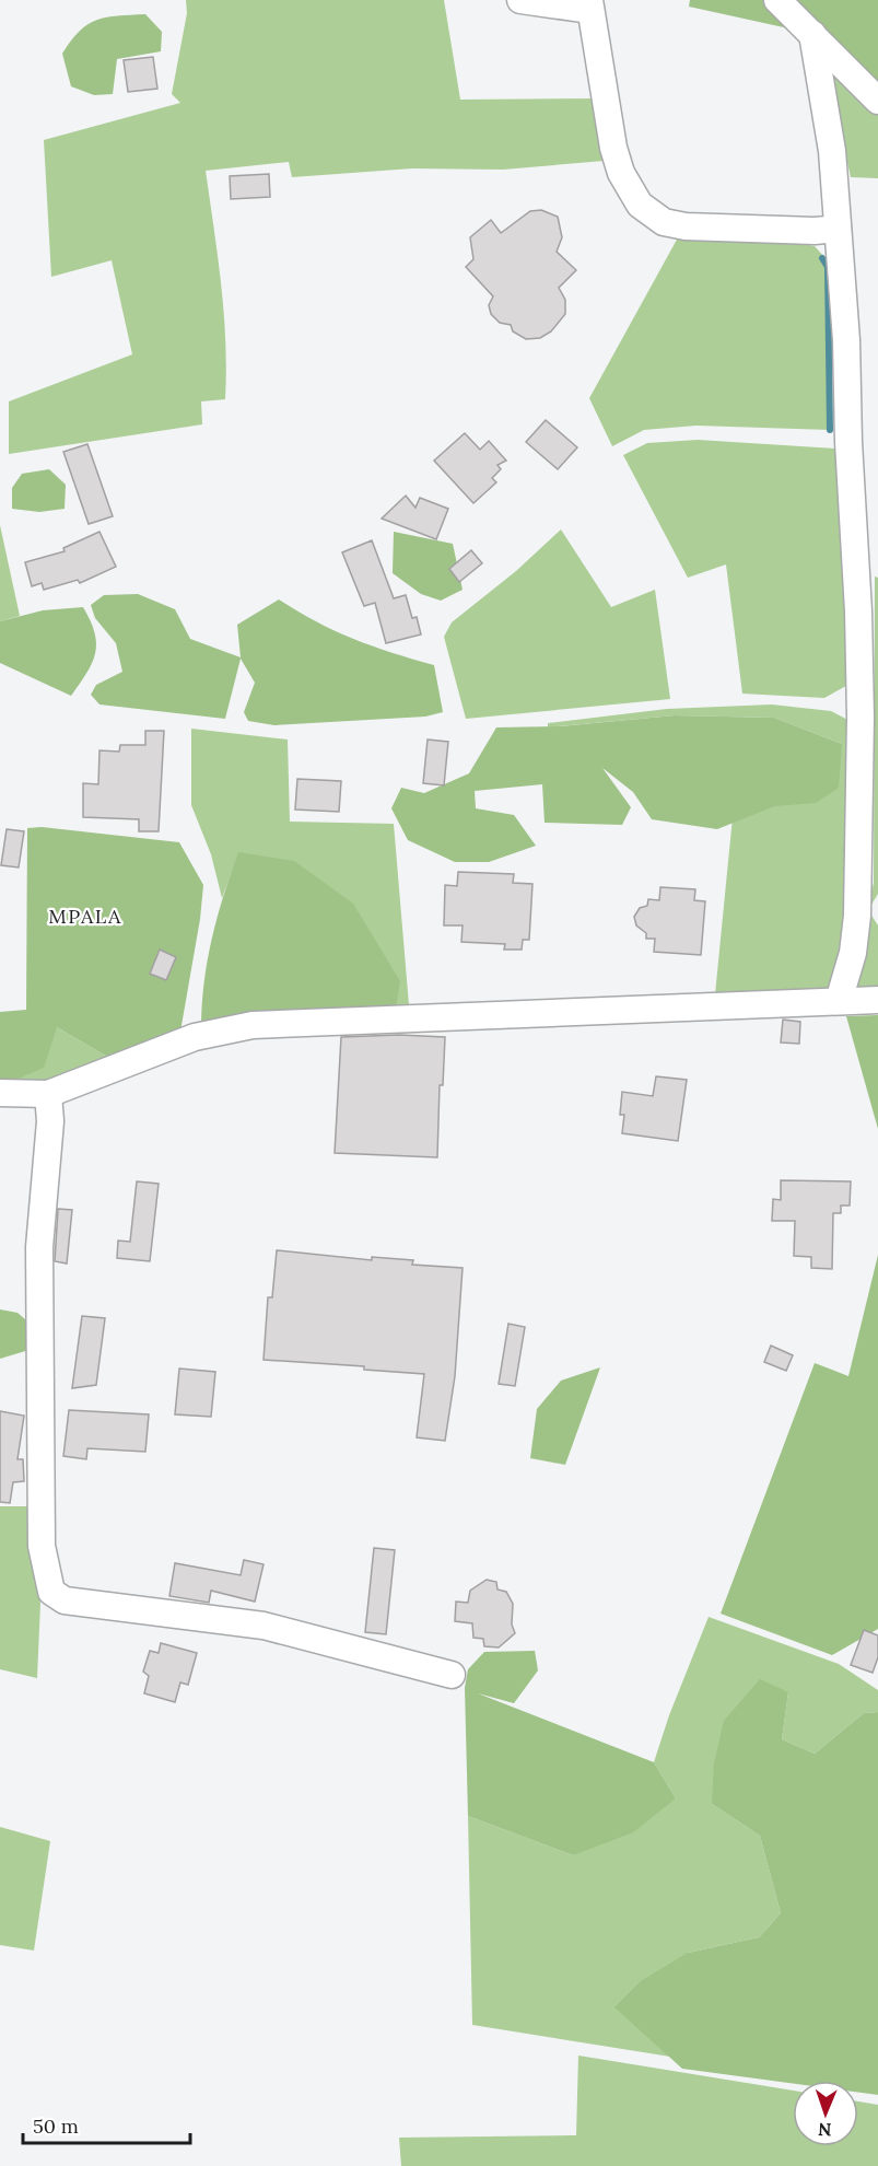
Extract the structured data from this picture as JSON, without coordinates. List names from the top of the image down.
{
  "districts": ["MPALA"],
  "scale_bar": "50 m",
  "north": "bottom"
}
